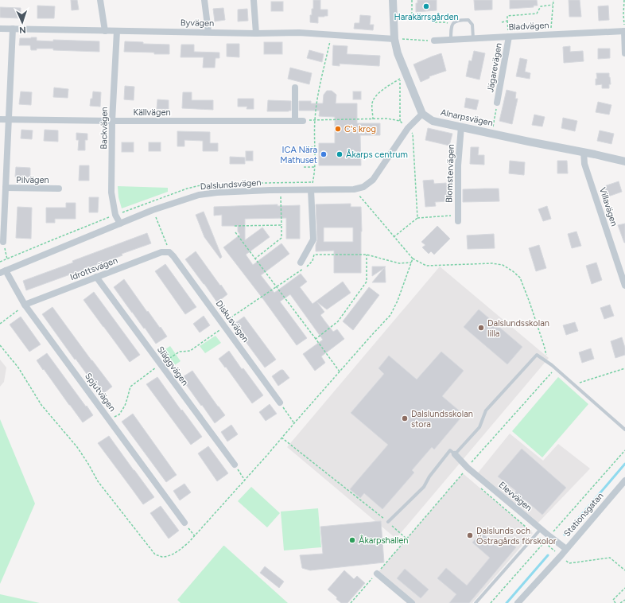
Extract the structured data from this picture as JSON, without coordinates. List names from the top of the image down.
{
  "streets": {
    "street": [
      "Byvägen",
      "Bladvägen",
      "Jägarevägen",
      "Källvägen",
      "Alnarpsvägen",
      "Backvägen",
      "Blomstervägen",
      "Pilvägen",
      "Dalslundsvägen",
      "Villavägen",
      "Idrottsvägen",
      "Diskusvägen",
      "Släggvägen",
      "Spjutvägen",
      "Elevvägen",
      "Stationsgatan"
    ]
  },
  "crossings": [
    ["Byvägen", "Backvägen"],
    ["Byvägen", "Pilvägen"],
    ["Bladvägen", "Jägarevägen"],
    ["Källvägen", "Backvägen"],
    ["Källvägen", "Pilvägen"],
    ["Alnarpsvägen", "Blomstervägen"],
    ["Alnarpsvägen", "Dalslundsvägen"],
    ["Alnarpsvägen", "Villavägen"],
    ["Backvägen", "Dalslundsvägen"],
    ["Dalslundsvägen", "Spjutvägen"],
    ["Idrottsvägen", "Diskusvägen"],
    ["Idrottsvägen", "Släggvägen"],
    ["Idrottsvägen", "Spjutvägen"],
    ["Elevvägen", "Stationsgatan"]
  ],
  "places": [
    "Harakärrsgården",
    "C's krog",
    "ICA Nära Mathuset",
    "Åkarps centrum",
    "Dalslundsskolan lilla",
    "Dalslundsskolan stora",
    "Dalslunds och Östragårds förskolor",
    "Åkarpshallen"
  ],
  "north": "bottom"
}
